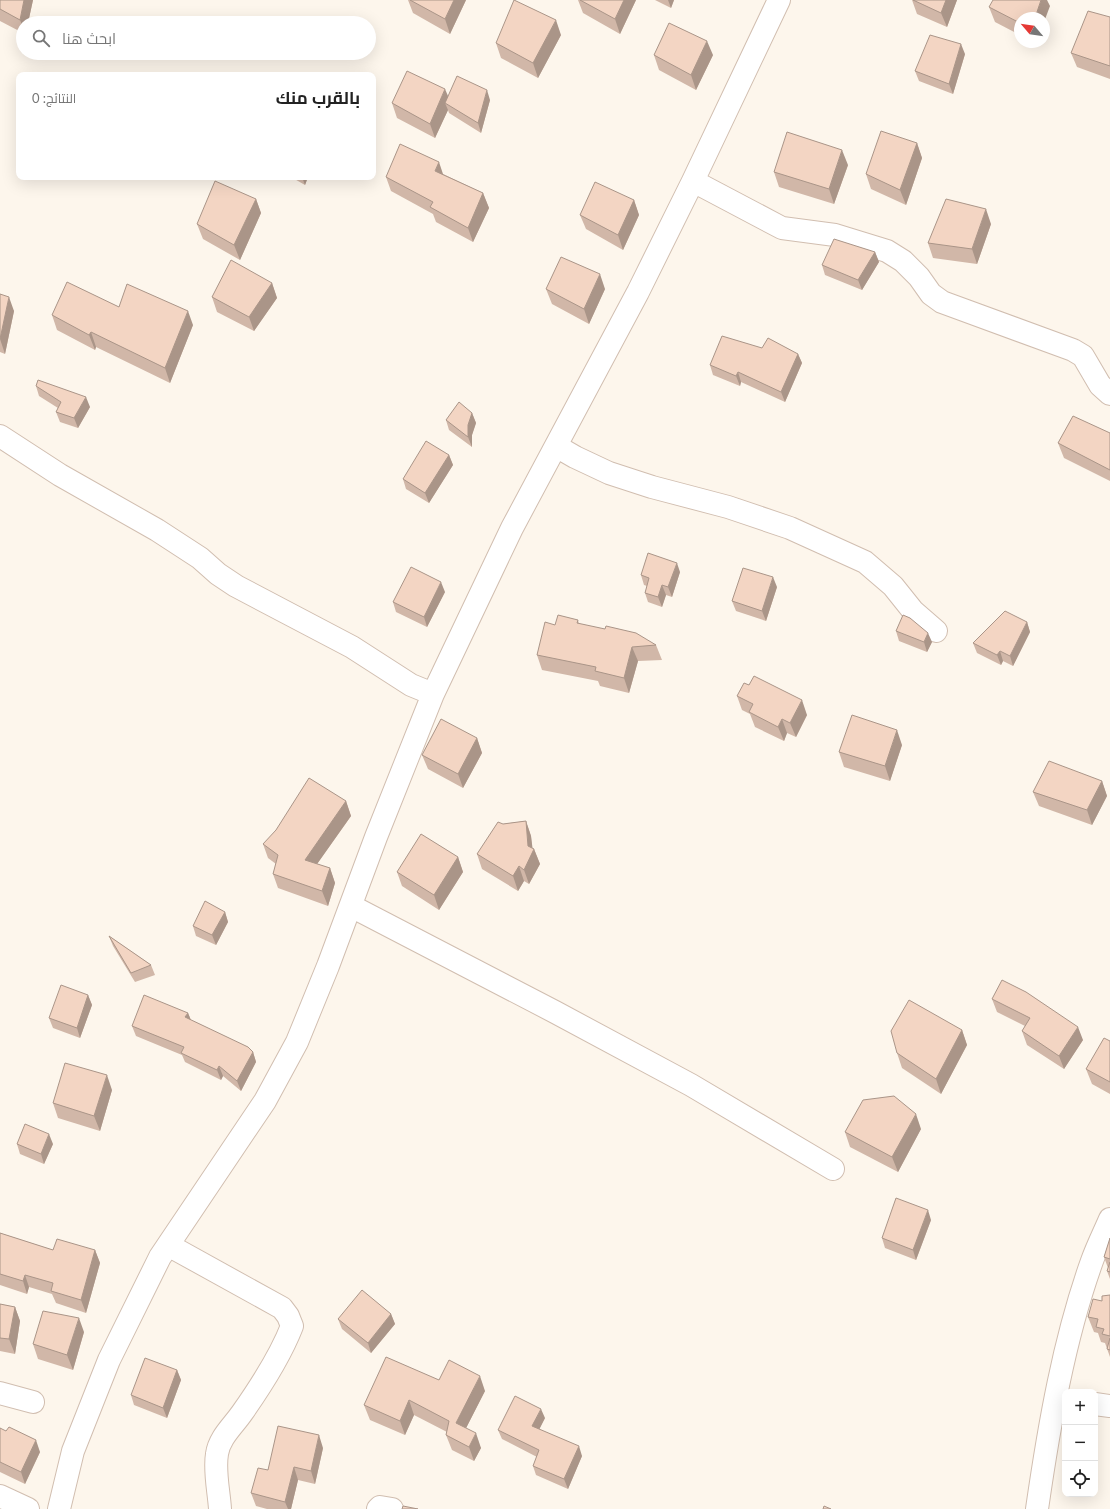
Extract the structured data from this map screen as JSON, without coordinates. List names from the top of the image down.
{
  "north": "top left",
  "page": {
    "search": "ابحث هنا",
    "heading": ["بالقرب منك", "النتائج: 0"],
    "map_buttons": ["+", "−"]
  }
}
